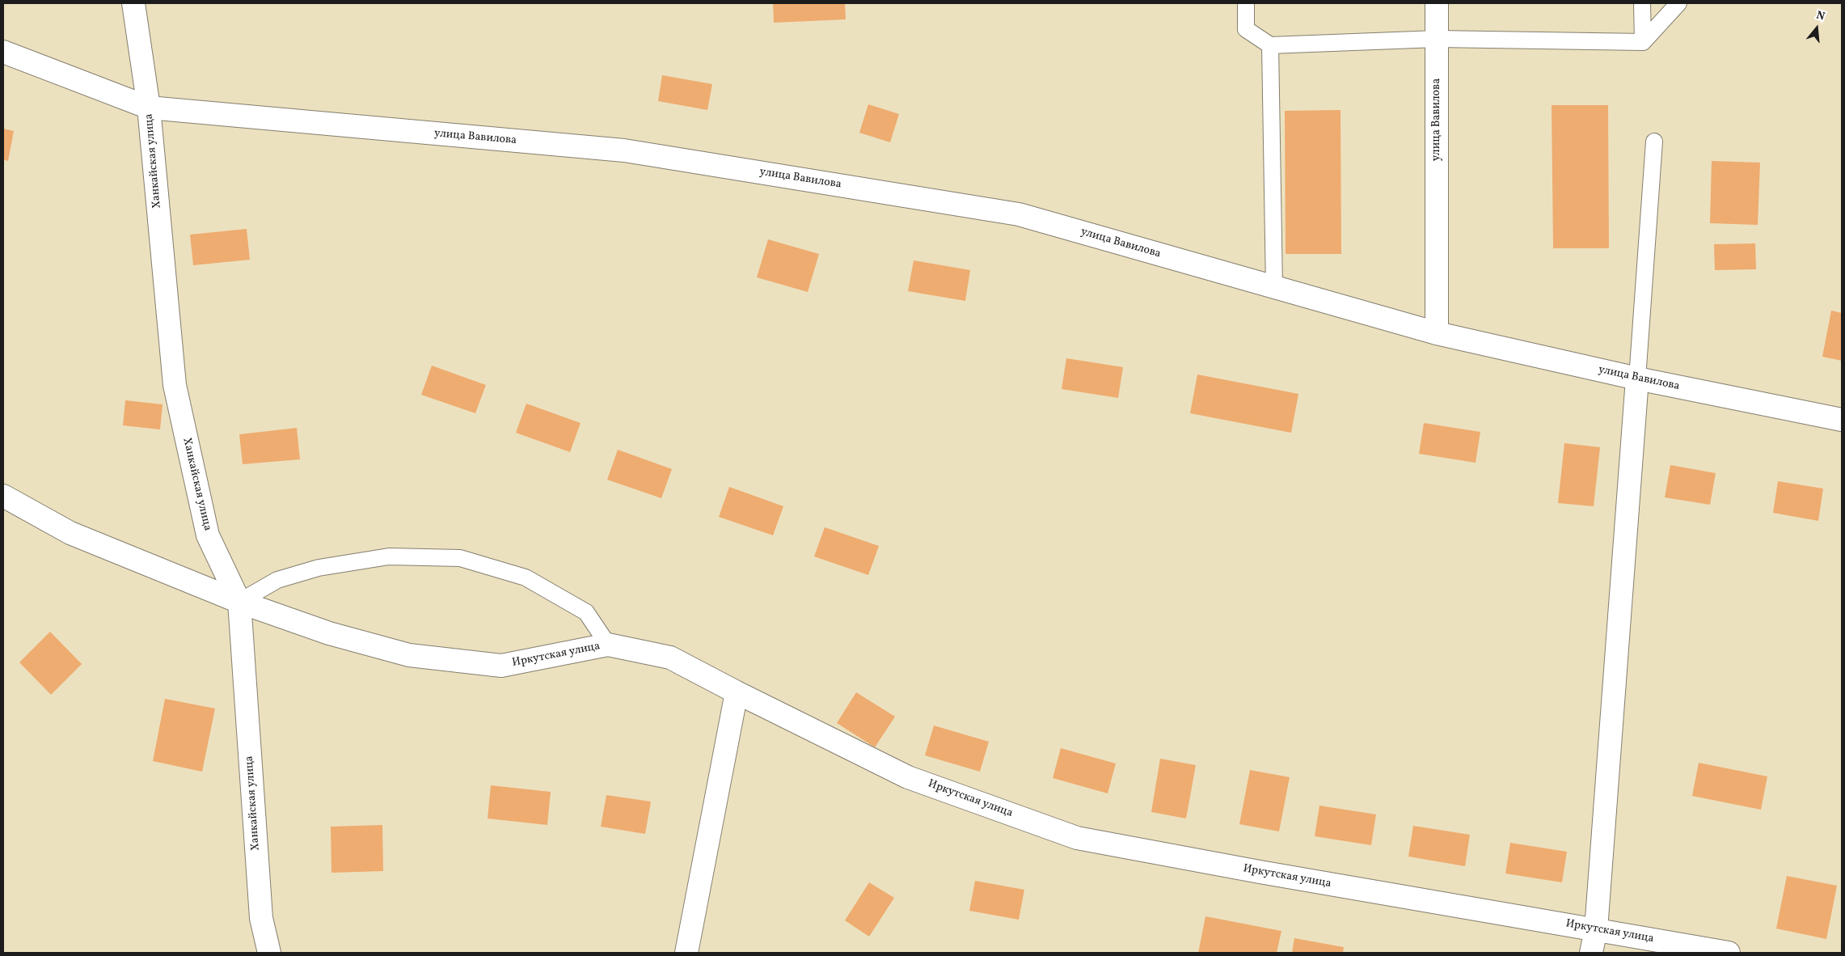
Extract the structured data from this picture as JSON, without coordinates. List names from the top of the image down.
{
  "streets": {
    "street": ["улица Вавилова", "Ханкайская улица", "Иркутская улица"]
  },
  "crossings": [
    ["улица Вавилова", "Ханкайская улица"],
    ["Ханкайская улица", "Иркутская улица"]
  ],
  "north": "top"
}
